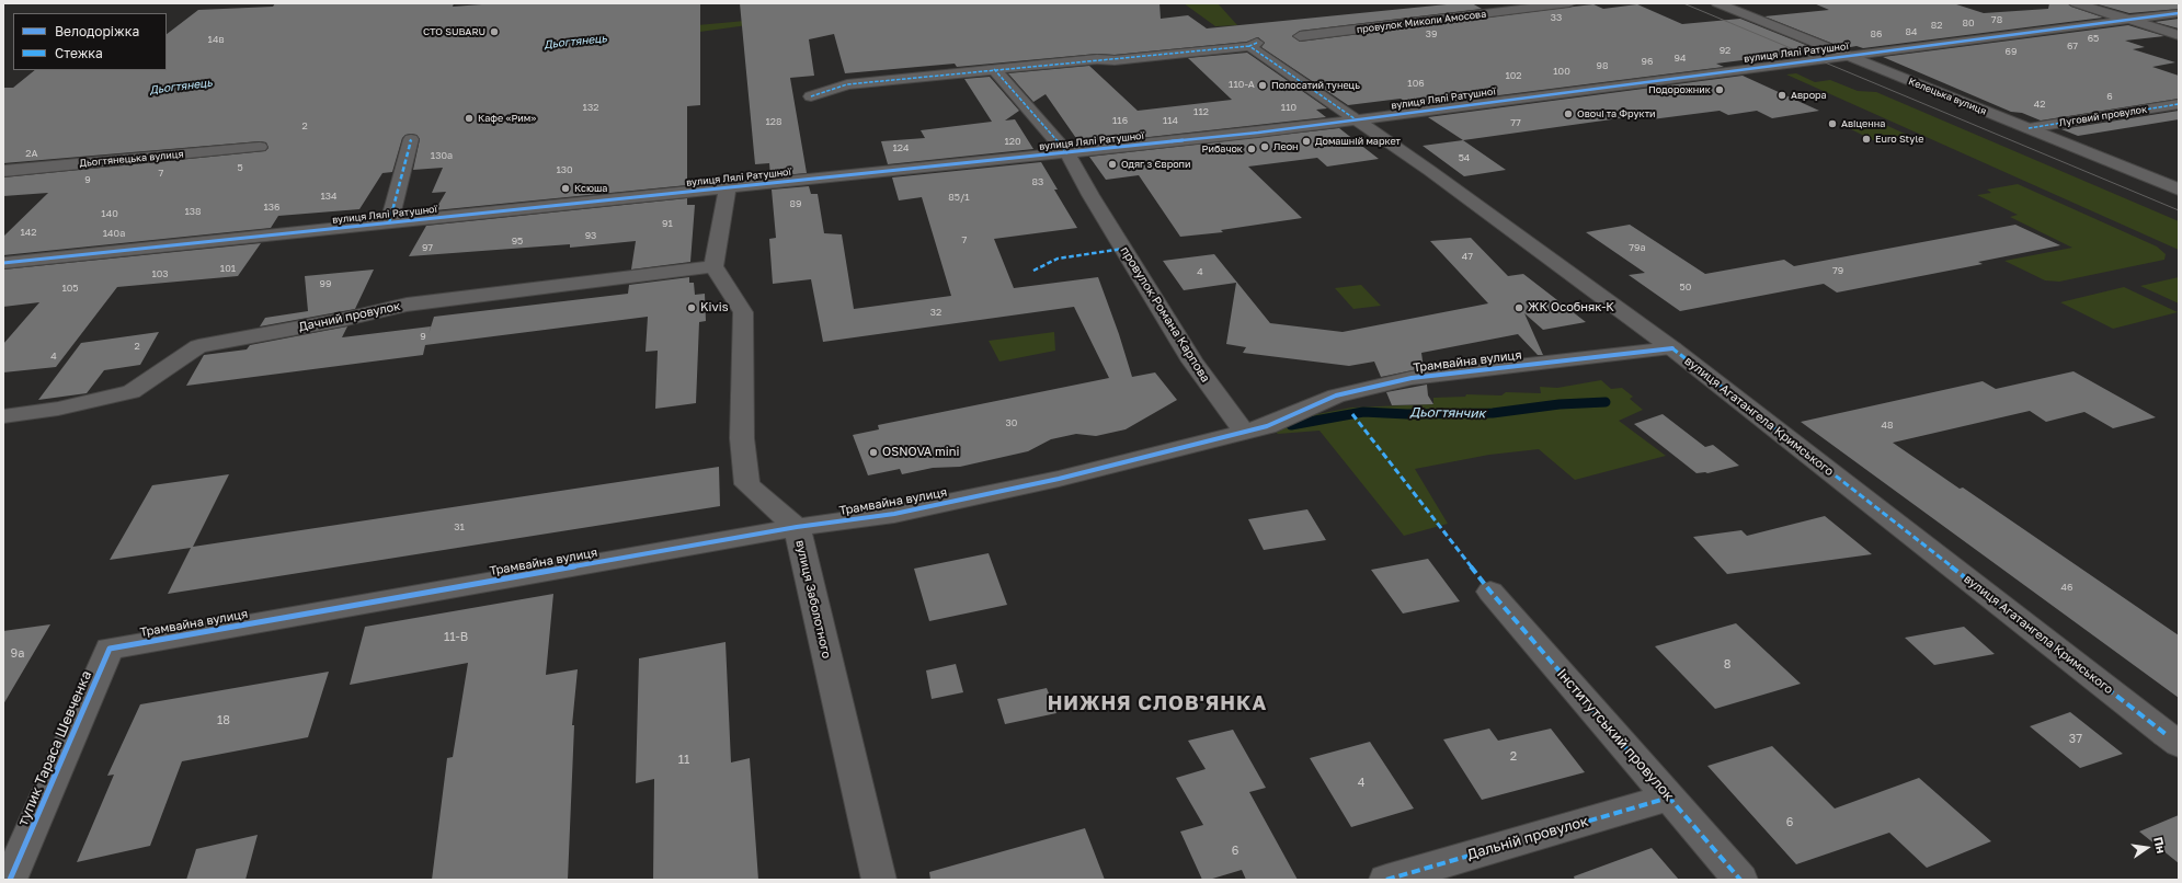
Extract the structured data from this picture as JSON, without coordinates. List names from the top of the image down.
{
  "streets": {
    "street": [
      "провулок Миколи Амосова",
      "вулиця Лялі Ратушної",
      "Келецька вулиця",
      "Луговий провулок",
      "Дьогтянецька вулиця",
      "провулок Романа Карпова",
      "Дачний провулок",
      "Трамвайна вулиця",
      "вулиця Агатангела Кримського",
      "вулиця Заболотного",
      "Інститутський провулок",
      "тупик Тараса Шевченка",
      "Дальній провулок"
    ]
  },
  "crossings": [
    ["вулиця Лялі Ратушної", "Келецька вулиця"],
    ["вулиця Лялі Ратушної", "провулок Романа Карпова"],
    ["вулиця Лялі Ратушної", "вулиця Агатангела Кримського"],
    ["Келецька вулиця", "Луговий провулок"],
    ["провулок Романа Карпова", "Трамвайна вулиця"],
    ["провулок Романа Карпова", "вулиця Агатангела Кримського"],
    ["Дачний провулок", "вулиця Заболотного"],
    ["Трамвайна вулиця", "вулиця Агатангела Кримського"],
    ["Трамвайна вулиця", "вулиця Заболотного"],
    ["Трамвайна вулиця", "тупик Тараса Шевченка"],
    ["Інститутський провулок", "Дальній провулок"]
  ],
  "districts": ["НИЖНЯ СЛОВ'ЯНКА"],
  "water": ["Дьогтянець", "Дьогтянчик"],
  "places": [
    "СТО SUBARU",
    "Полосатий тунець",
    "Подорожник",
    "Аврора",
    "Овочі та Фрукти",
    "Кафе «Рим»",
    "Авіценна",
    "Euro Style",
    "Домашній маркет",
    "Леон",
    "Рибачок",
    "Одяг з Європи",
    "Ксюша",
    "Kivis",
    "ЖК Особняк-К",
    "OSNOVA mini"
  ],
  "house_numbers": [
    "33",
    "78",
    "80",
    "82",
    "84",
    "39",
    "86",
    "65",
    "14в",
    "67",
    "92",
    "69",
    "94",
    "96",
    "98",
    "100",
    "102",
    "106",
    "110-А",
    "6",
    "42",
    "132",
    "110",
    "112",
    "116",
    "114",
    "128",
    "77",
    "2",
    "120",
    "124",
    "2А",
    "130а",
    "54",
    "5",
    "130",
    "7",
    "9",
    "83",
    "134",
    "85/1",
    "89",
    "136",
    "138",
    "140",
    "91",
    "142",
    "140а",
    "93",
    "7",
    "95",
    "97",
    "79а",
    "47",
    "101",
    "79",
    "4",
    "103",
    "99",
    "50",
    "105",
    "32",
    "9",
    "2",
    "4",
    "30",
    "48",
    "31",
    "46",
    "11-В",
    "9а",
    "8",
    "18",
    "37",
    "2",
    "11",
    "4",
    "6",
    "6"
  ],
  "legend": ["Велодоріжка", "Стежка"],
  "north": "right"
}
